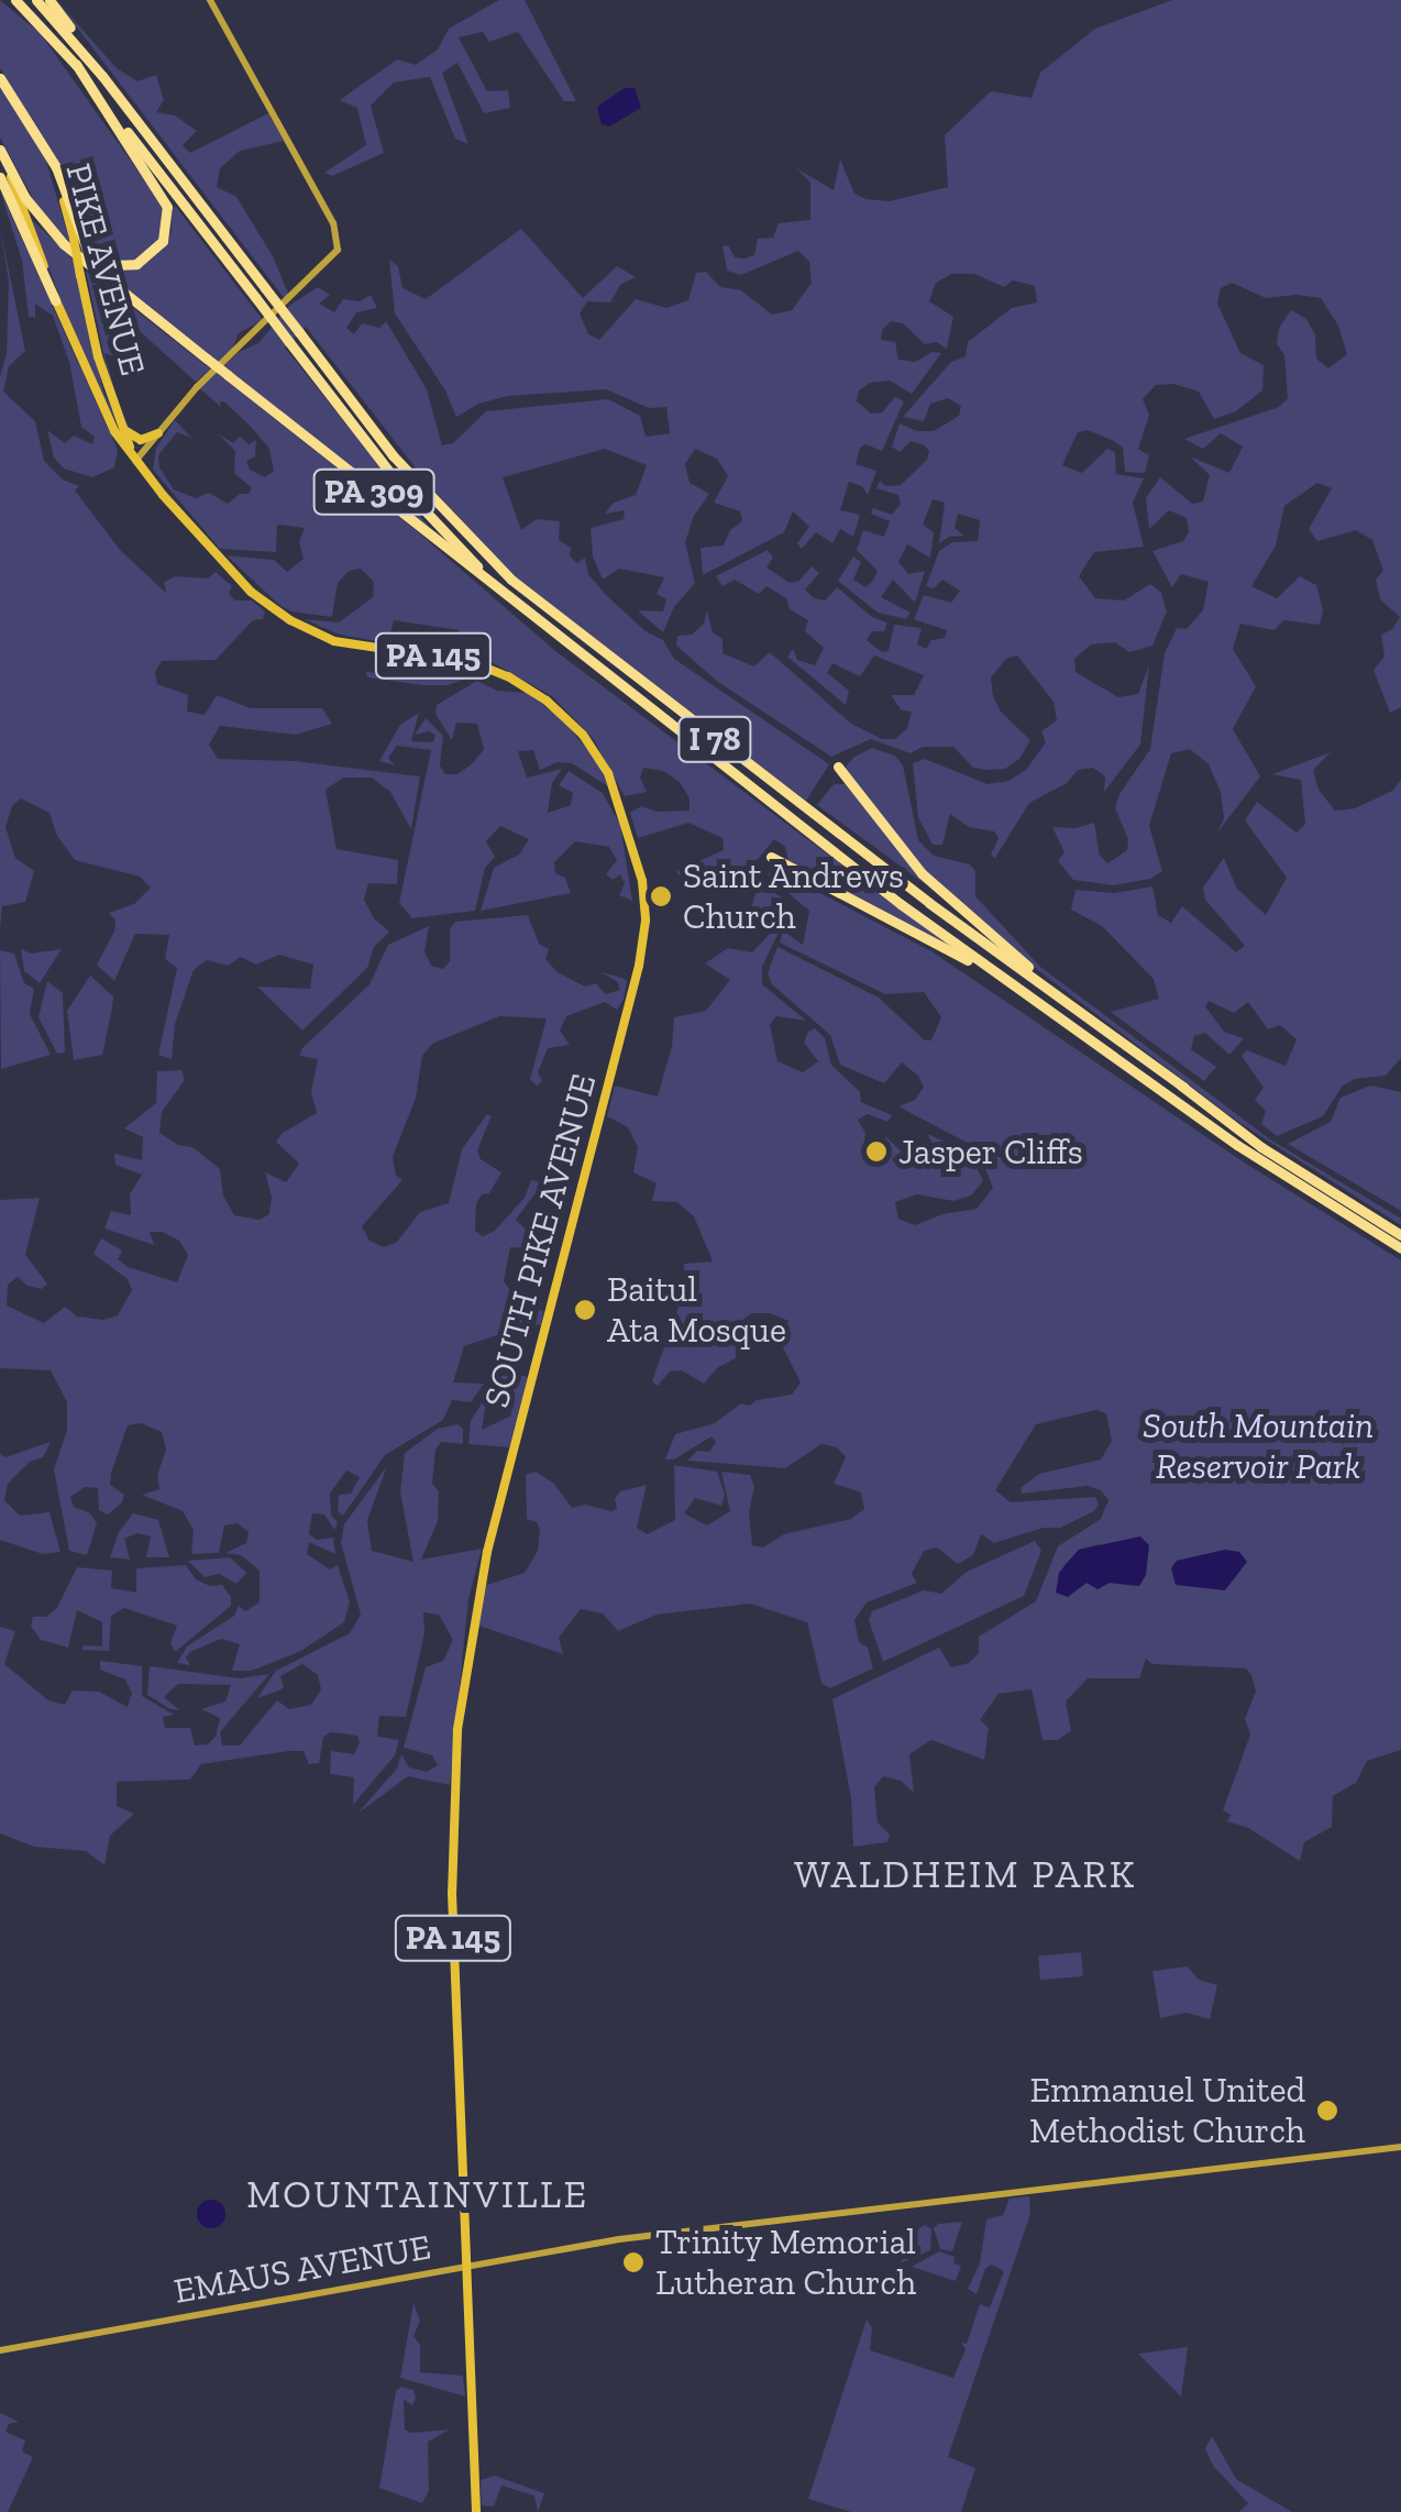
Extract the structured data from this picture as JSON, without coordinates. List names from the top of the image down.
{
  "streets": {
    "highway": ["PA 309", "PA 145", "I 78"],
    "main road": ["PIKE AVENUE", "SOUTH PIKE AVENUE", "EMAUS AVENUE"]
  },
  "crossings": [
    ["PIKE AVENUE", "PA 145"],
    ["PIKE AVENUE", "SOUTH PIKE AVENUE"],
    ["PA 309", "PA 145"],
    ["PA 309", "I 78"],
    ["PA 145", "SOUTH PIKE AVENUE"],
    ["PA 145", "EMAUS AVENUE"],
    ["SOUTH PIKE AVENUE", "EMAUS AVENUE"]
  ],
  "districts": ["WALDHEIM PARK", "MOUNTAINVILLE"],
  "parks": ["South Mountain Reservoir Park"],
  "places": [
    "Saint Andrews Church",
    "Jasper Cliffs",
    "Baitul Ata Mosque",
    "Emmanuel United Methodist Church",
    "Trinity Memorial Lutheran Church"
  ]
}
